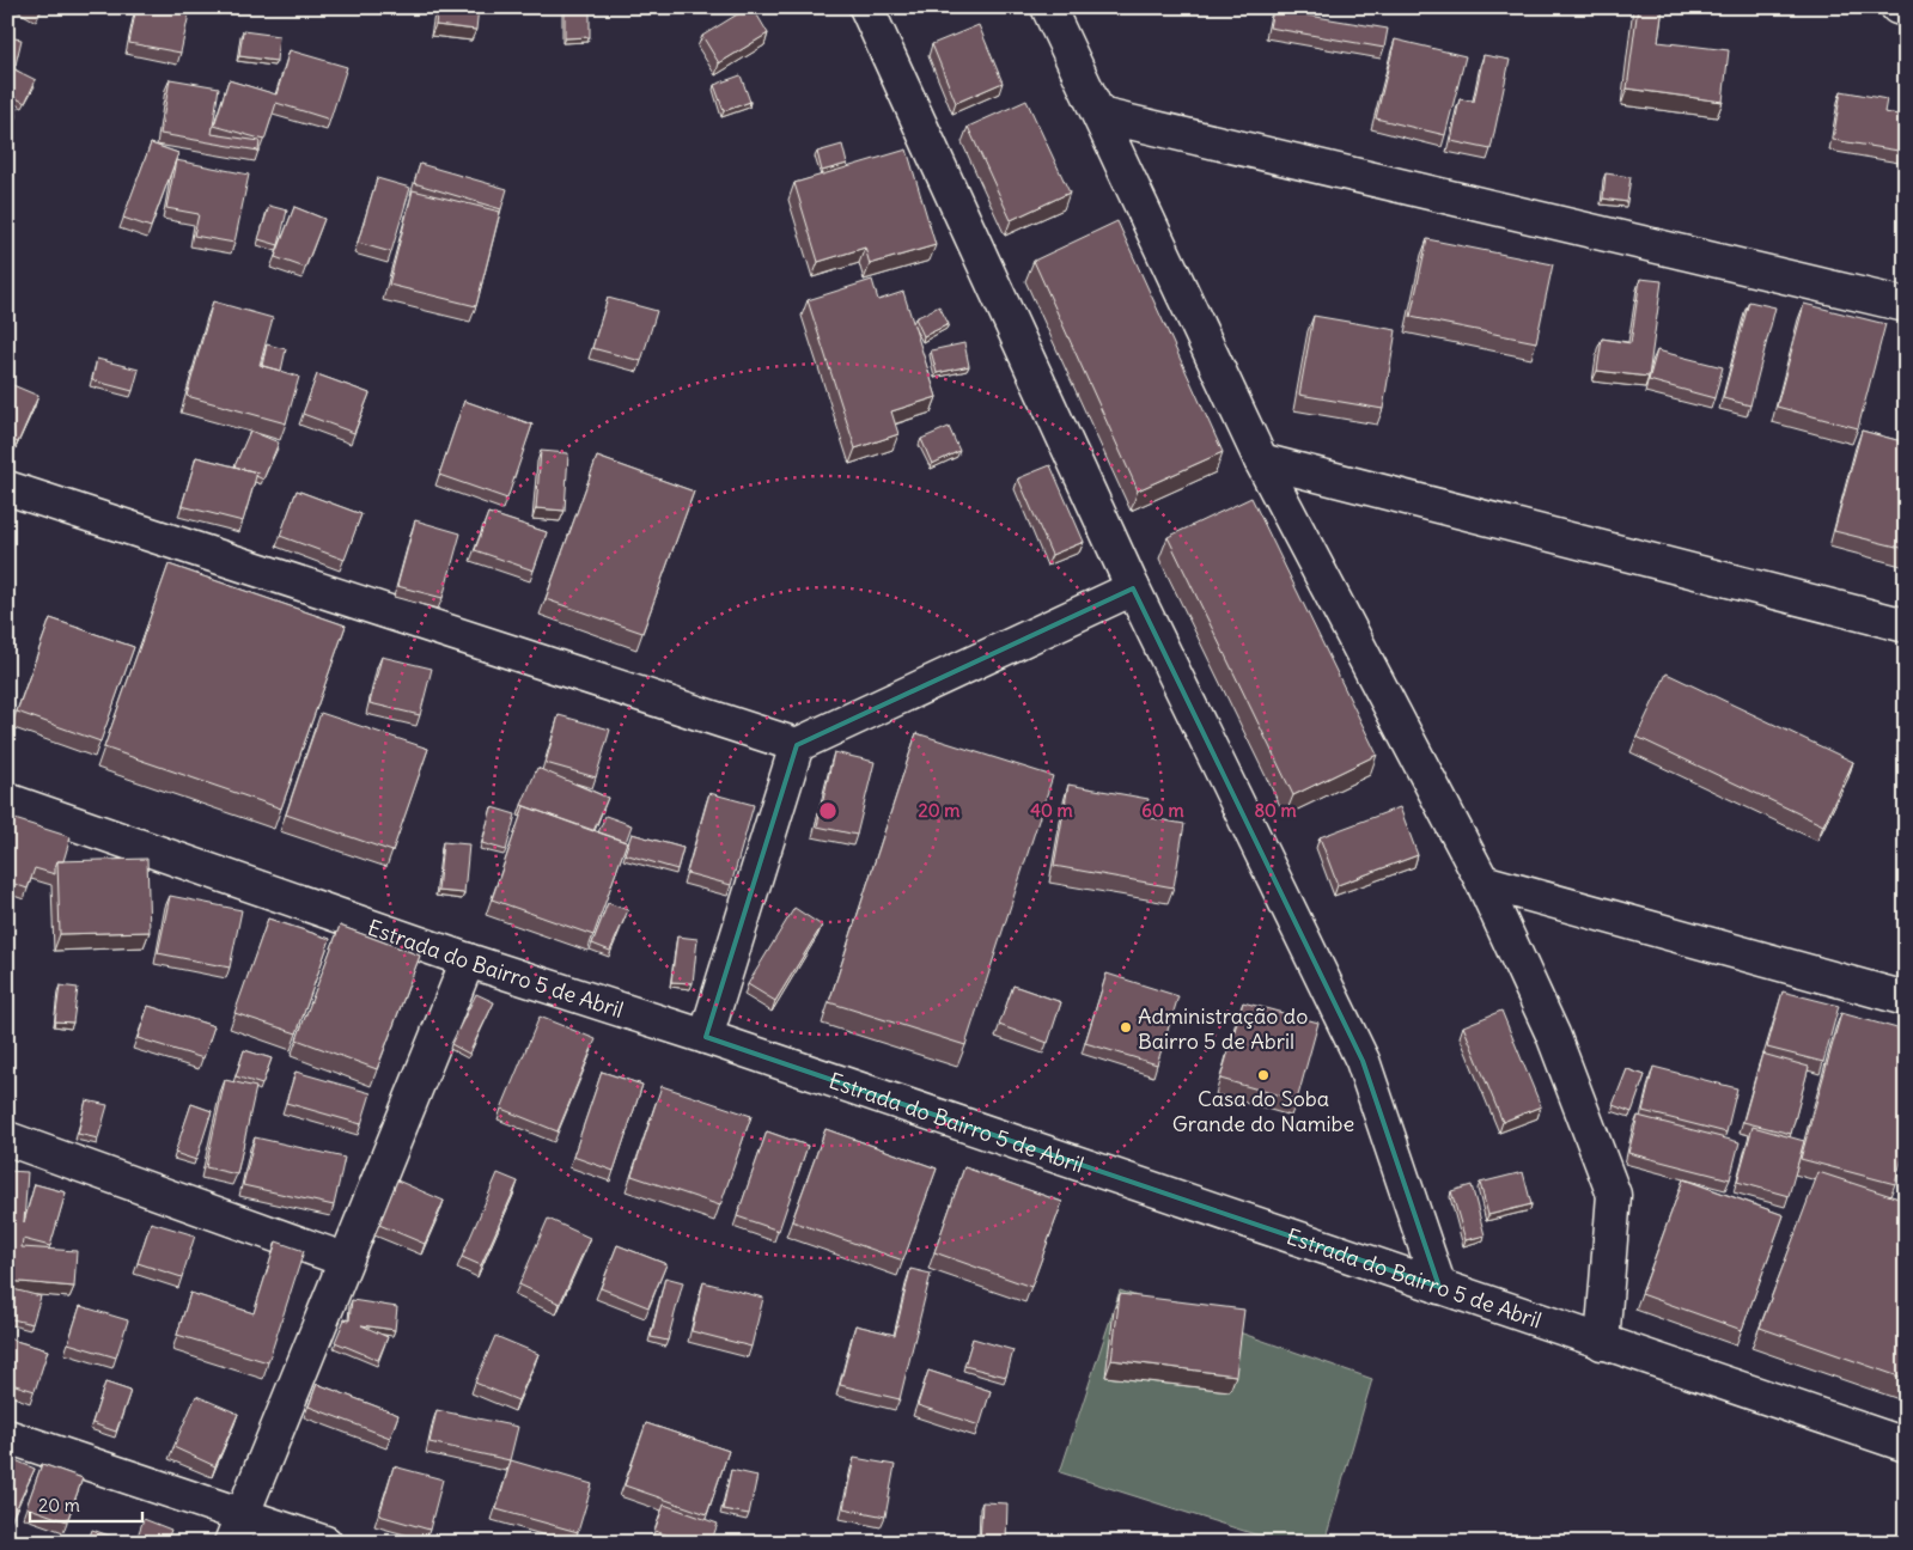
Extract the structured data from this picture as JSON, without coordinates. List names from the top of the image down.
{
  "streets": {
    "street": ["Estrada do Bairro 5 de Abril"]
  },
  "places": ["Administração do Bairro 5 de Abril", "Casa do Soba Grande do Namibe"],
  "scale_bar": "20 m",
  "rings": [
    "20 m",
    "40 m",
    "60 m",
    "80 m"
  ]
}
